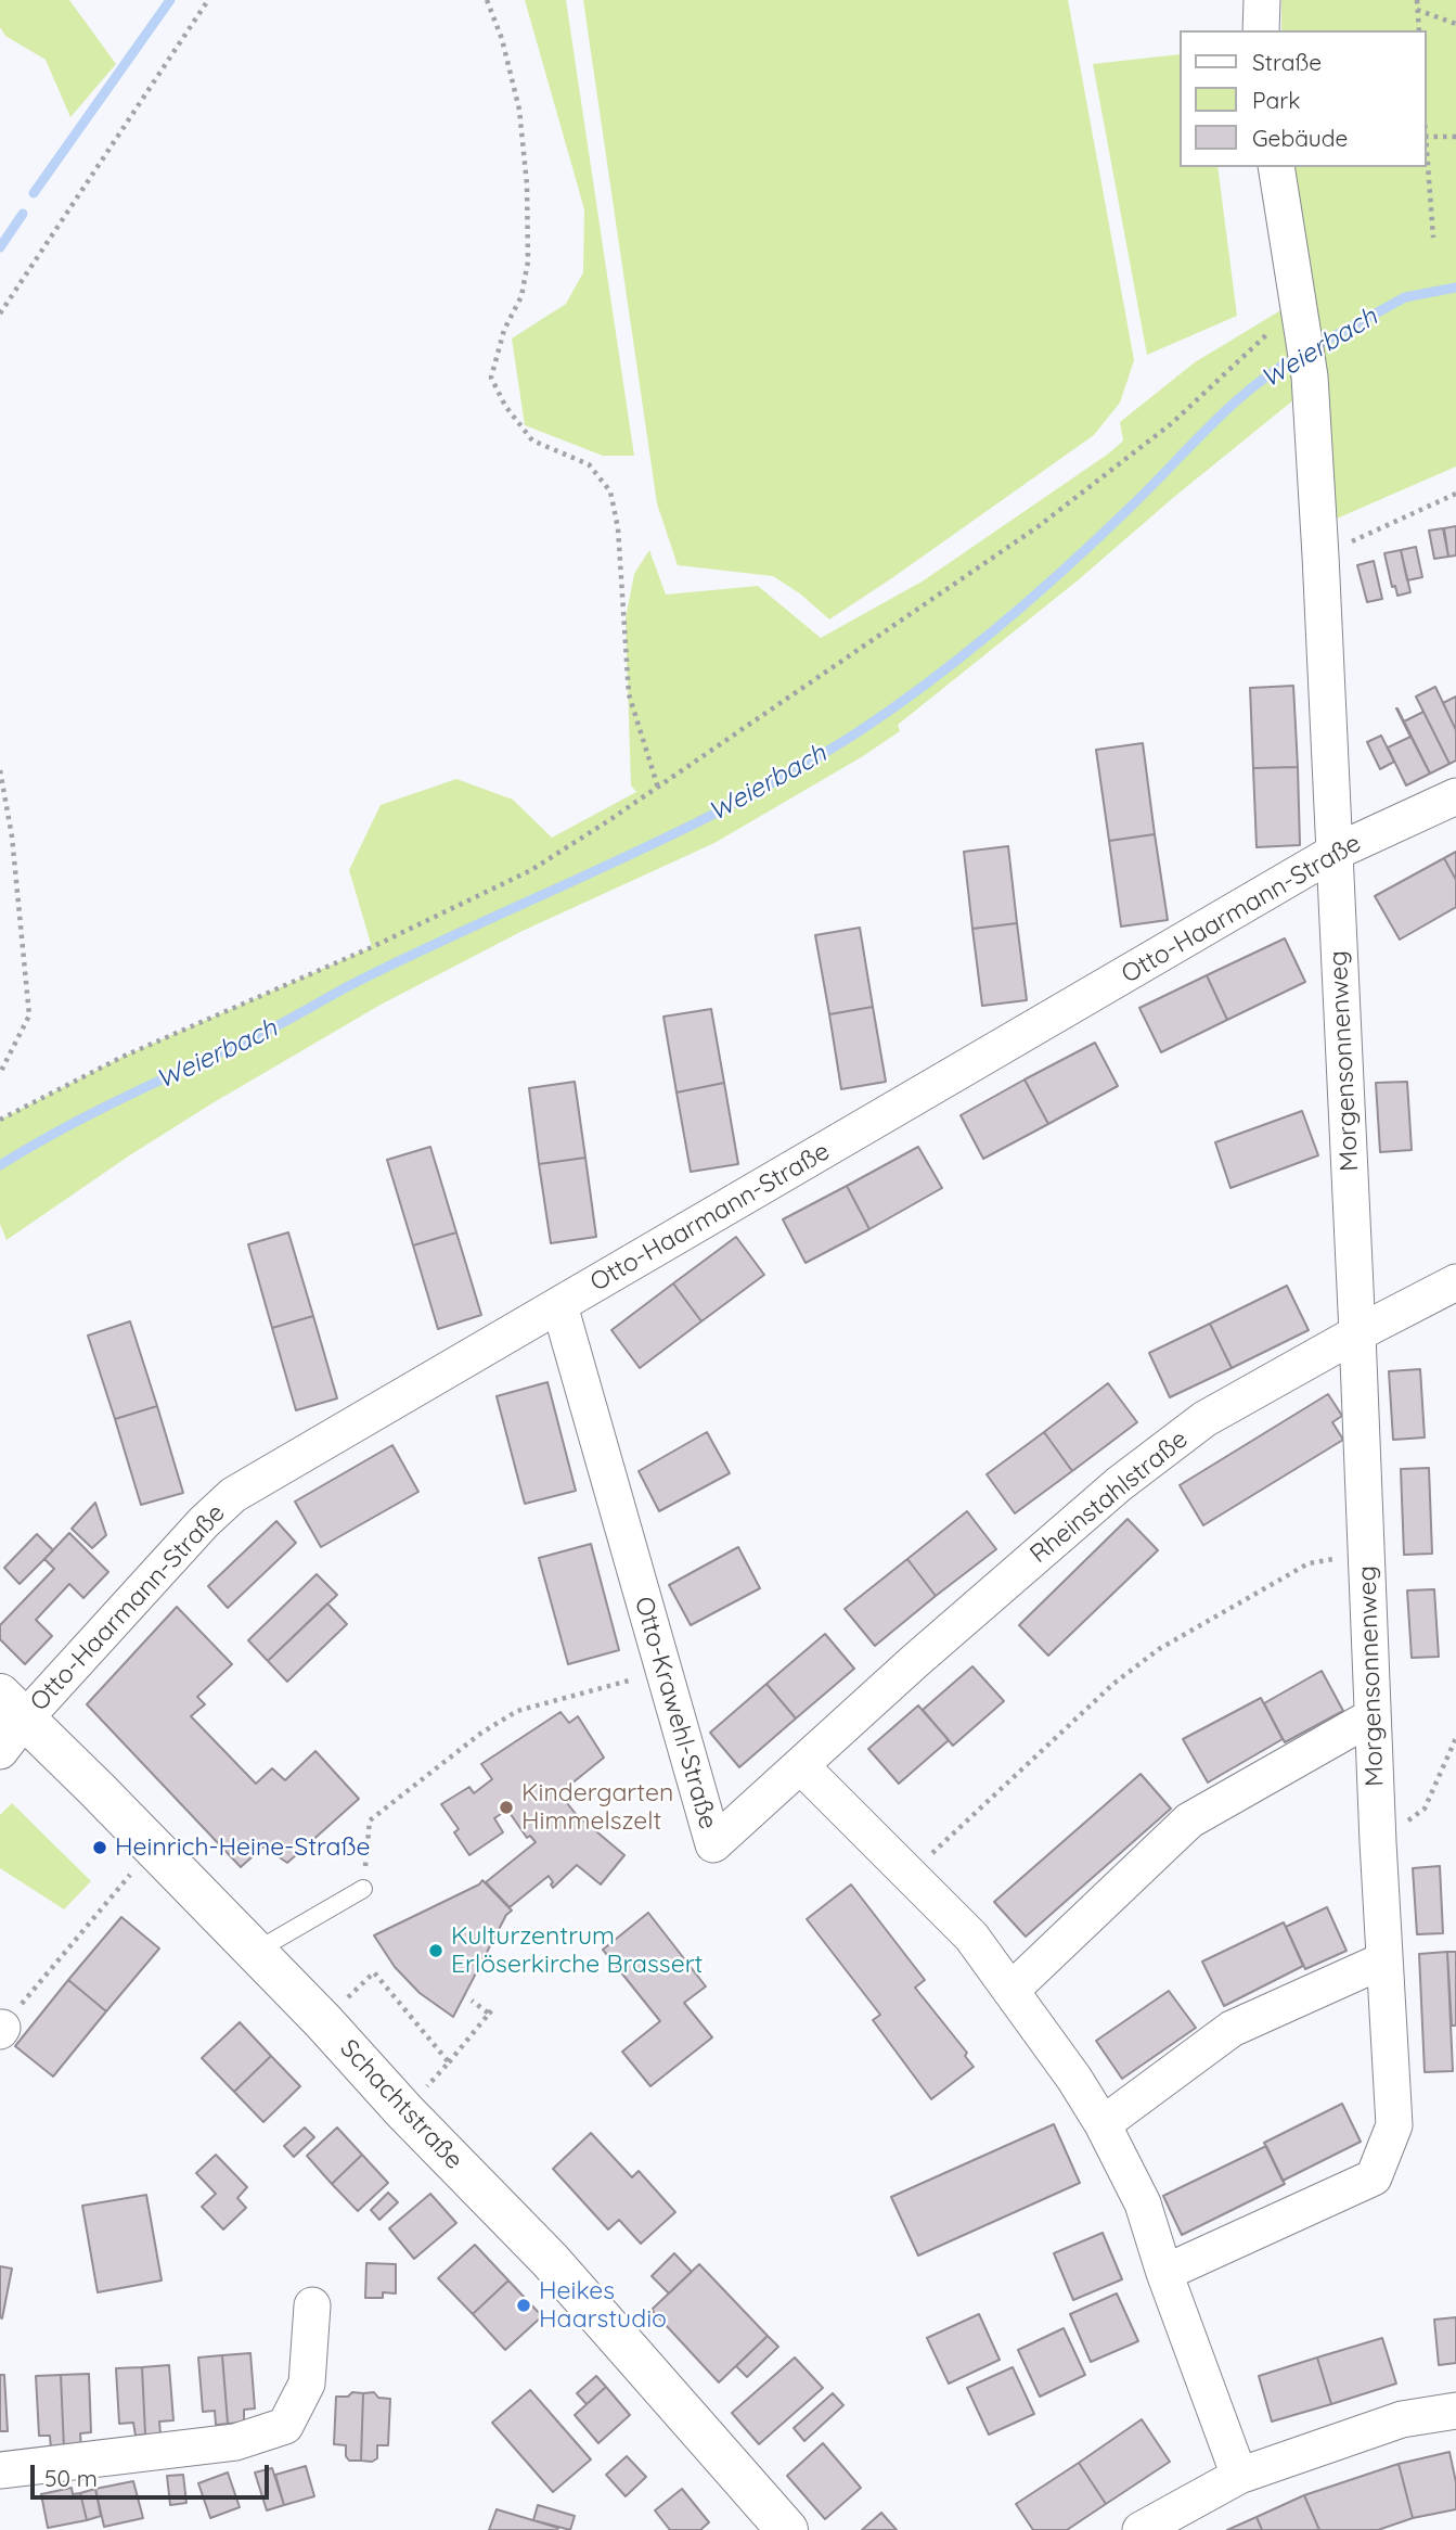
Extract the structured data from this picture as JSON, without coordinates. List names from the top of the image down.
{
  "streets": {
    "street": [
      "Otto-Haarmann-Straße",
      "Morgensonnenweg",
      "Rheinstahlstraße",
      "Otto-Krawehl-Straße",
      "Schachtstraße"
    ]
  },
  "crossings": [
    ["Otto-Haarmann-Straße", "Morgensonnenweg"],
    ["Otto-Haarmann-Straße", "Otto-Krawehl-Straße"],
    ["Otto-Haarmann-Straße", "Schachtstraße"],
    ["Morgensonnenweg", "Rheinstahlstraße"],
    ["Rheinstahlstraße", "Otto-Krawehl-Straße"]
  ],
  "water": ["Weierbach"],
  "places": [
    "Kindergarten Himmelszelt",
    "Heinrich-Heine-Straße",
    "Kulturzentrum Erlöserkirche Brassert",
    "Heikes Haarstudio"
  ],
  "legend": ["Straße", "Park", "Gebäude"],
  "scale_bar": "50 m"
}
